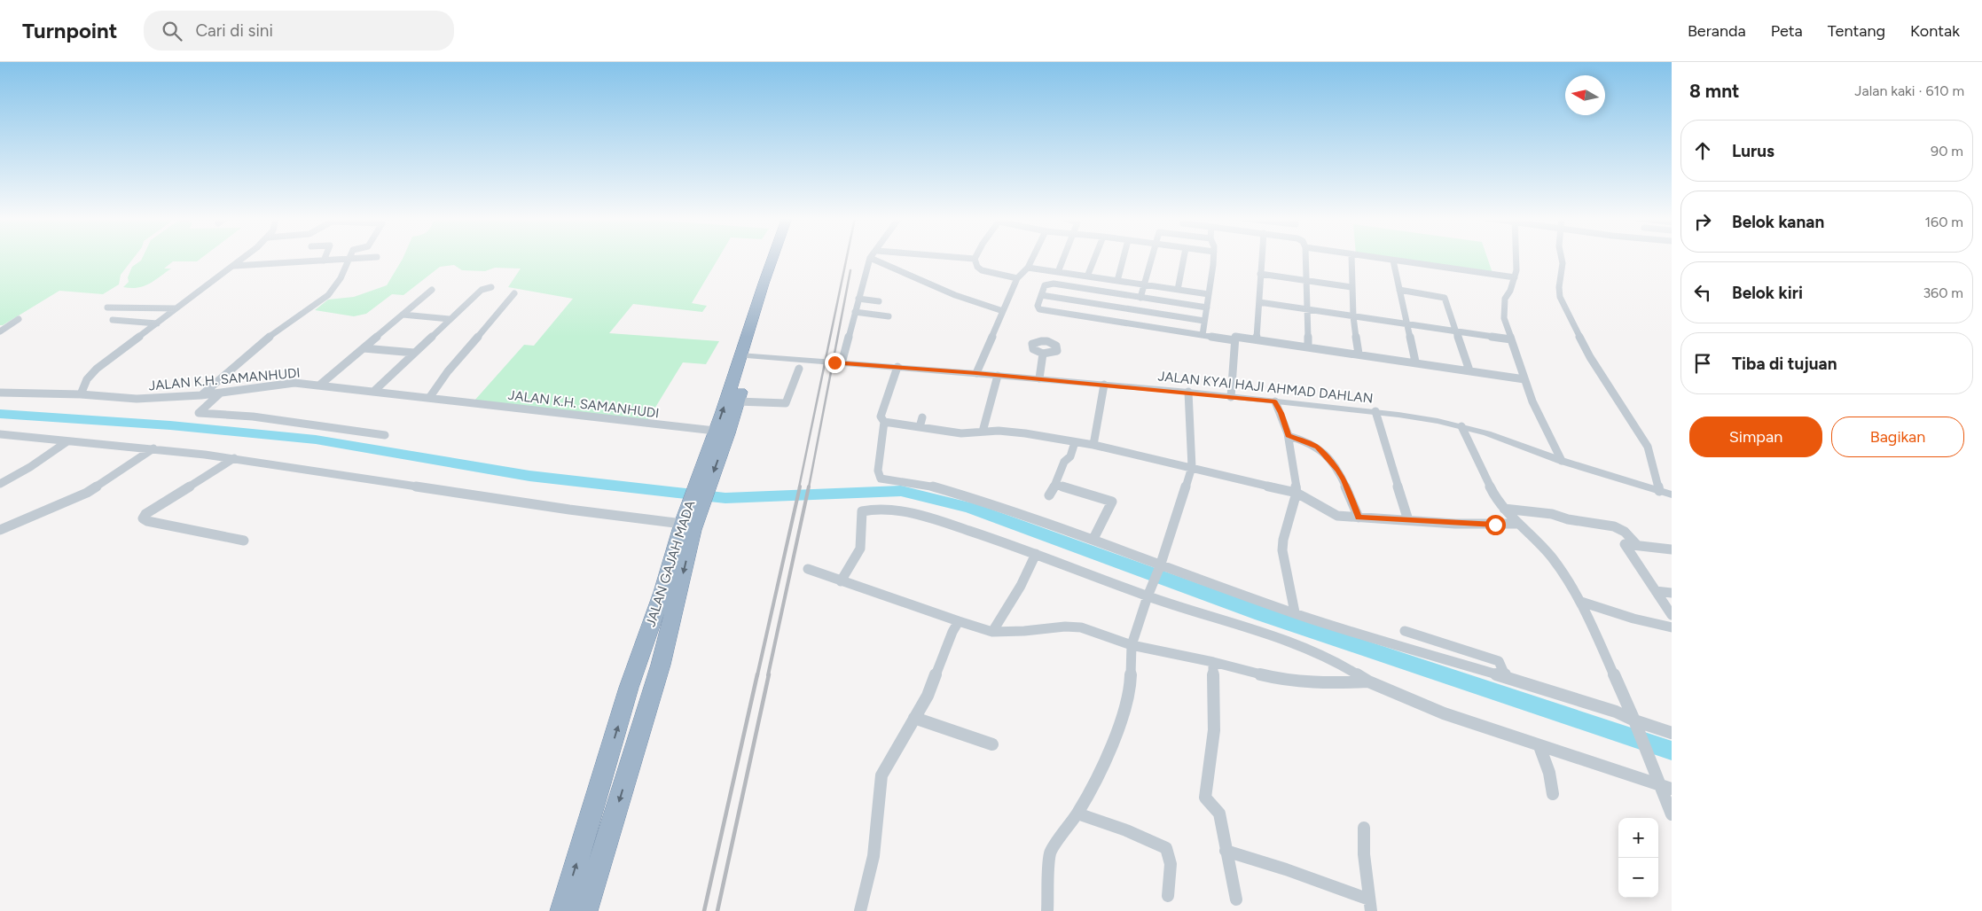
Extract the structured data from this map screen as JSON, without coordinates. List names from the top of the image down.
{
  "streets": {
    "highway": ["JALAN GAJAH MADA"],
    "street": ["JALAN K.H. SAMANHUDI", "JALAN KYAI HAJI AHMAD DAHLAN"]
  },
  "crossings": [
    ["JALAN K.H. SAMANHUDI", "JALAN GAJAH MADA"],
    ["JALAN KYAI HAJI AHMAD DAHLAN", "JALAN GAJAH MADA"]
  ],
  "north": "left",
  "page": {
    "header": "Turnpoint",
    "search": "Cari di sini",
    "nav": [
      "Beranda",
      "Peta",
      "Tentang",
      "Kontak"
    ],
    "heading": ["8 mnt", "Jalan kaki · 610 m"],
    "list": [
      ["Lurus", "90 m"],
      ["Belok kanan", "160 m"],
      ["Belok kiri", "360 m"],
      "Tiba di tujuan"
    ],
    "buttons": ["Simpan", "Bagikan"],
    "map_buttons": ["+", "−"]
  }
}
